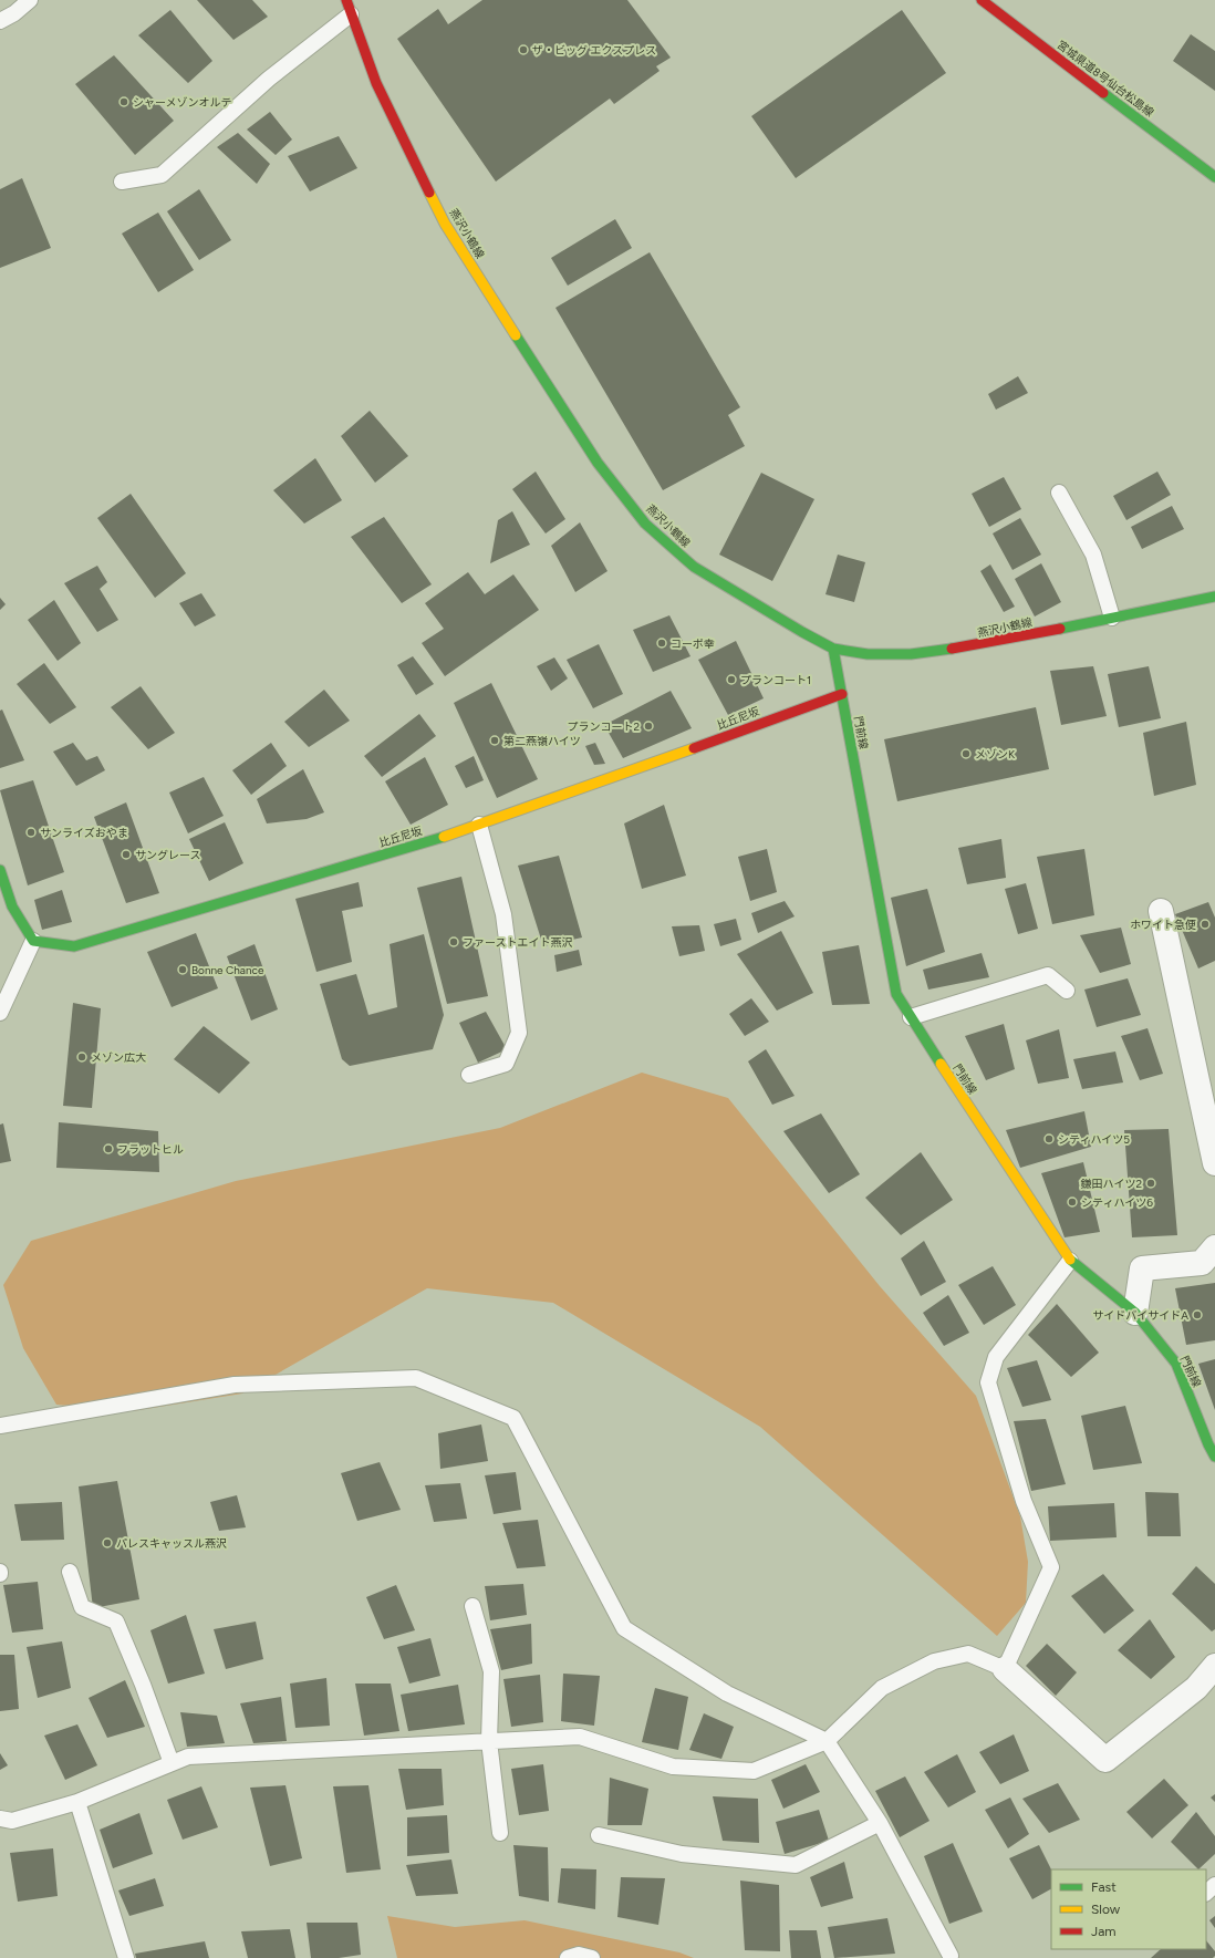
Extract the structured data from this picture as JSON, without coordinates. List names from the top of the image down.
{
  "streets": {
    "street": [
      "宮城県道8号仙台松島線",
      "燕沢小鶴線",
      "比丘尼坂",
      "門前線"
    ]
  },
  "crossings": [
    ["燕沢小鶴線", "門前線"],
    ["比丘尼坂", "門前線"]
  ],
  "places": [
    "ザ・ビッグ エクスプレス",
    "シャーメゾンオルテ",
    "コーポ幸",
    "プランコート1",
    "プランコート2",
    "第二燕嶺ハイツ",
    "メゾンK",
    "サンライズおやま",
    "サングレース",
    "ホワイト急便",
    "ファーストエイト燕沢",
    "Bonne Chance",
    "メゾン広大",
    "シティハイツ5",
    "フラットヒル",
    "鎌田ハイツ2",
    "シティハイツ6",
    "サイドバイサイドA",
    "パレスキャッスル燕沢"
  ],
  "legend": ["Fast", "Slow", "Jam"]
}
